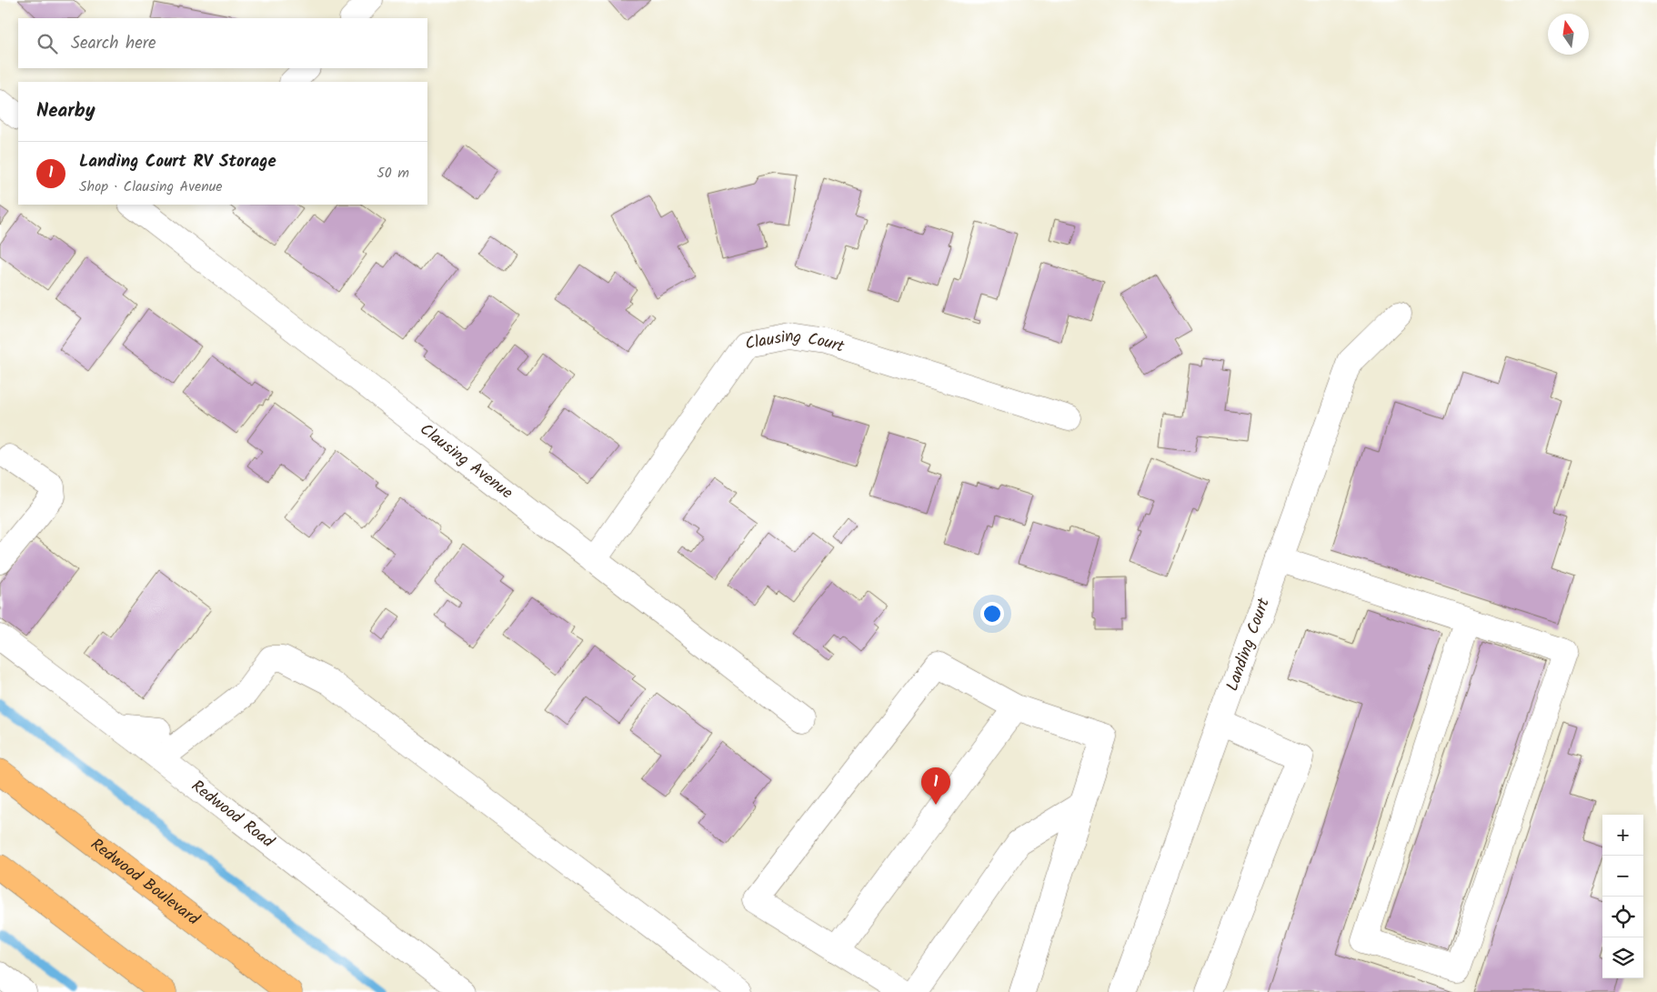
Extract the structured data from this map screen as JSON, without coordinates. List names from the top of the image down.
{
  "streets": {
    "main road": ["Redwood Boulevard"],
    "street": [
      "Clausing Court",
      "Clausing Avenue",
      "Landing Court",
      "Redwood Road"
    ]
  },
  "crossings": [
    ["Clausing Court", "Clausing Avenue"]
  ],
  "north": "top",
  "page": {
    "search": "Search here",
    "heading": "Nearby",
    "list": [
      {
        "mark": "1",
        "name": "Landing Court RV Storage",
        "note": "Shop · Clausing Avenue",
        "value": "50 m"
      }
    ],
    "pins": "1",
    "map_buttons": ["+", "−"]
  }
}
